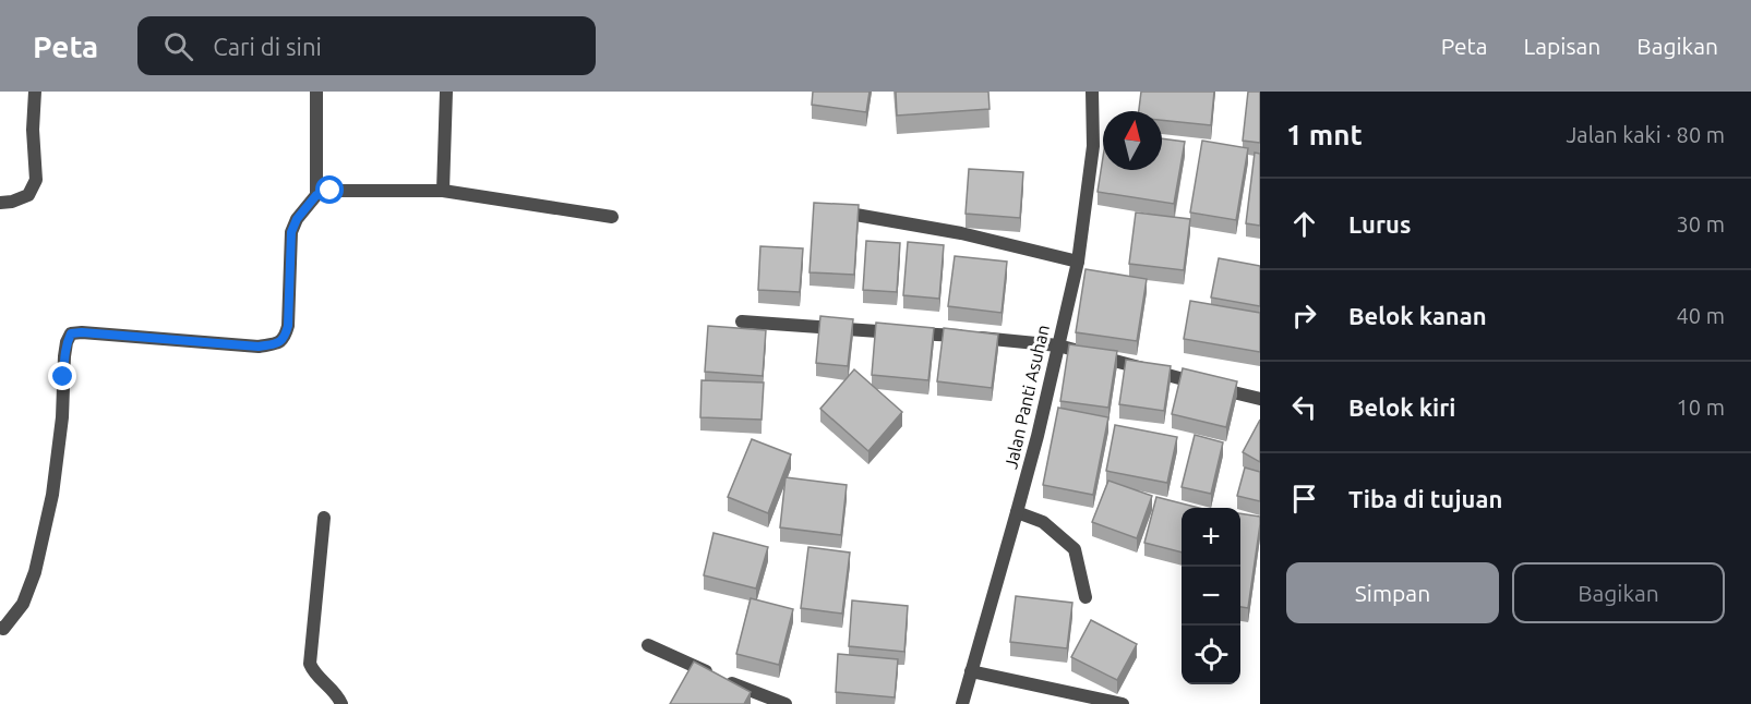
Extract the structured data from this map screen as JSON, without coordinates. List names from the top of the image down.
{
  "streets": {
    "street": ["Jalan Panti Asuhan"]
  },
  "north": "top",
  "page": {
    "header": "Peta",
    "search": "Cari di sini",
    "nav": ["Peta", "Lapisan", "Bagikan"],
    "heading": ["1 mnt", "Jalan kaki · 80 m"],
    "list": [
      ["Lurus", "30 m"],
      ["Belok kanan", "40 m"],
      ["Belok kiri", "10 m"],
      "Tiba di tujuan"
    ],
    "map_buttons": ["+", "−"],
    "buttons": ["Simpan", "Bagikan"]
  }
}
